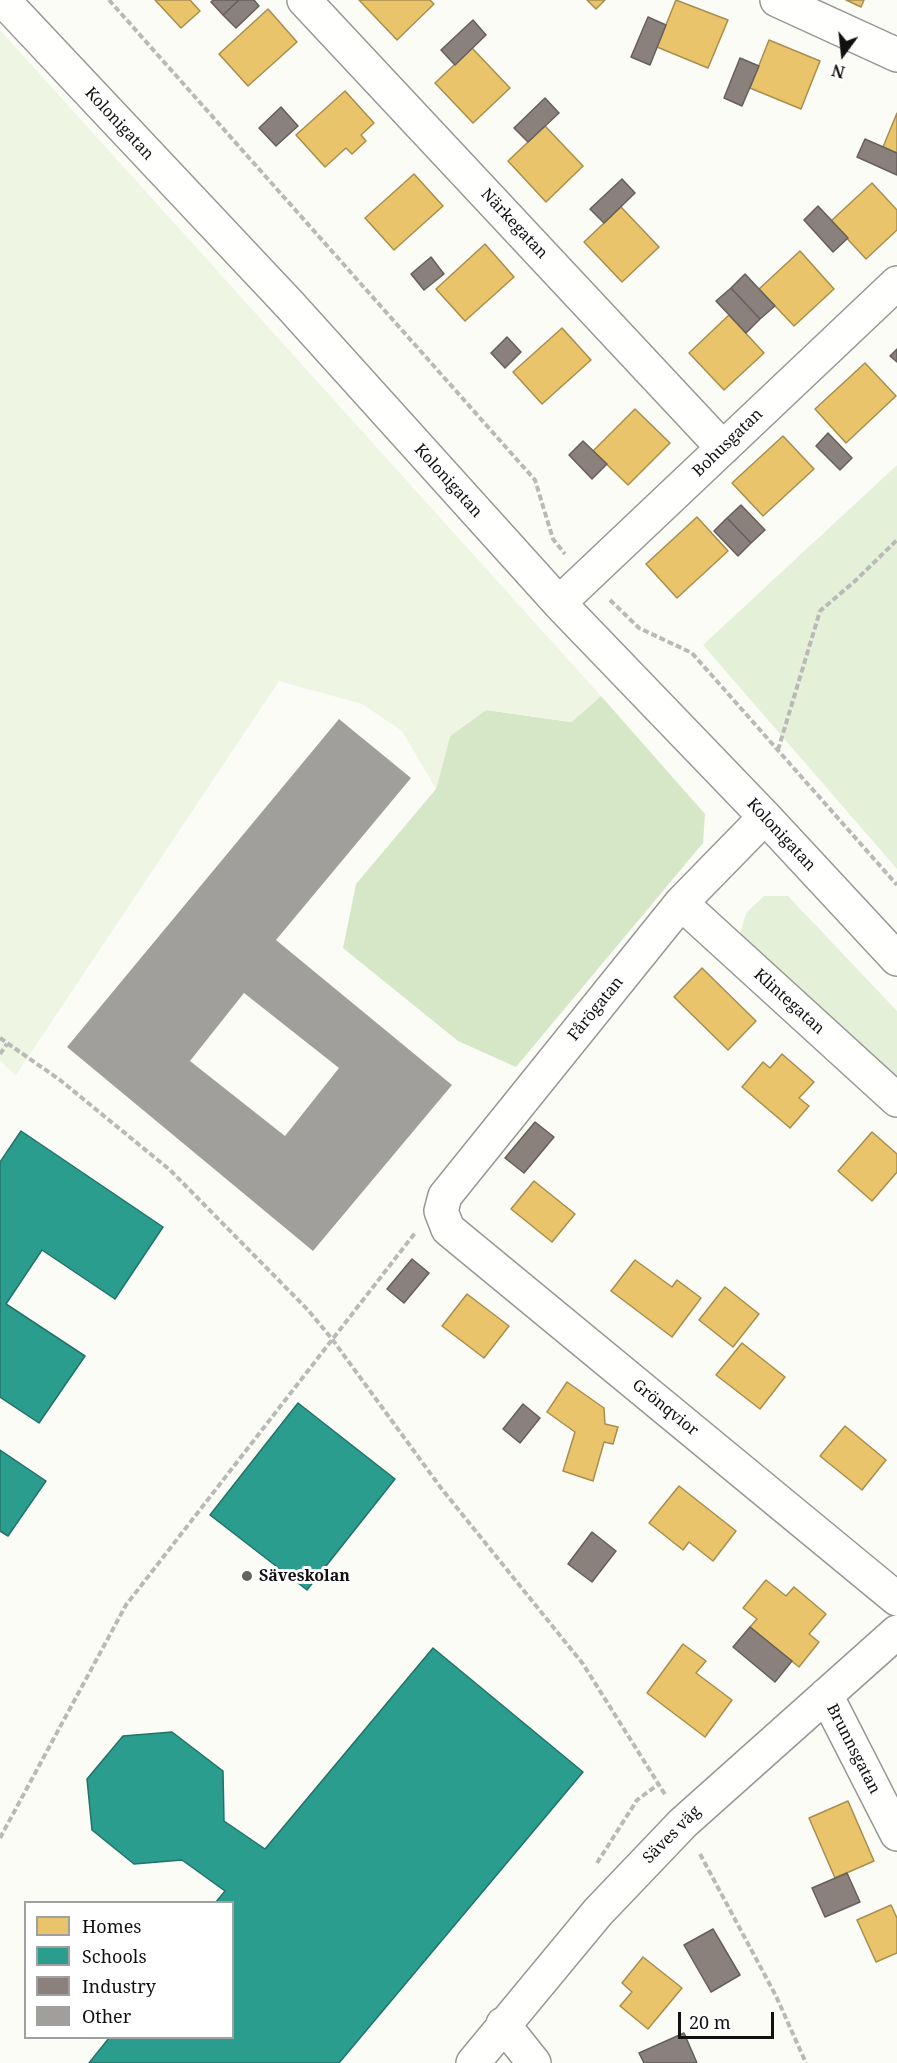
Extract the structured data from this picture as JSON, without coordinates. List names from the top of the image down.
{
  "streets": {
    "street": [
      "Kolonigatan",
      "Närkegatan",
      "Bohusgatan",
      "Klintegatan",
      "Fårögatan",
      "Grönqvior",
      "Brunnsgatan",
      "Säves väg"
    ]
  },
  "crossings": [
    ["Kolonigatan", "Bohusgatan"],
    ["Kolonigatan", "Fårögatan"],
    ["Närkegatan", "Bohusgatan"],
    ["Klintegatan", "Fårögatan"],
    ["Fårögatan", "Grönqvior"],
    ["Brunnsgatan", "Säves väg"]
  ],
  "places": ["Säveskolan"],
  "legend": [
    "Homes",
    "Schools",
    "Industry",
    "Other"
  ],
  "scale_bar": "20 m",
  "north": "bottom"
}
